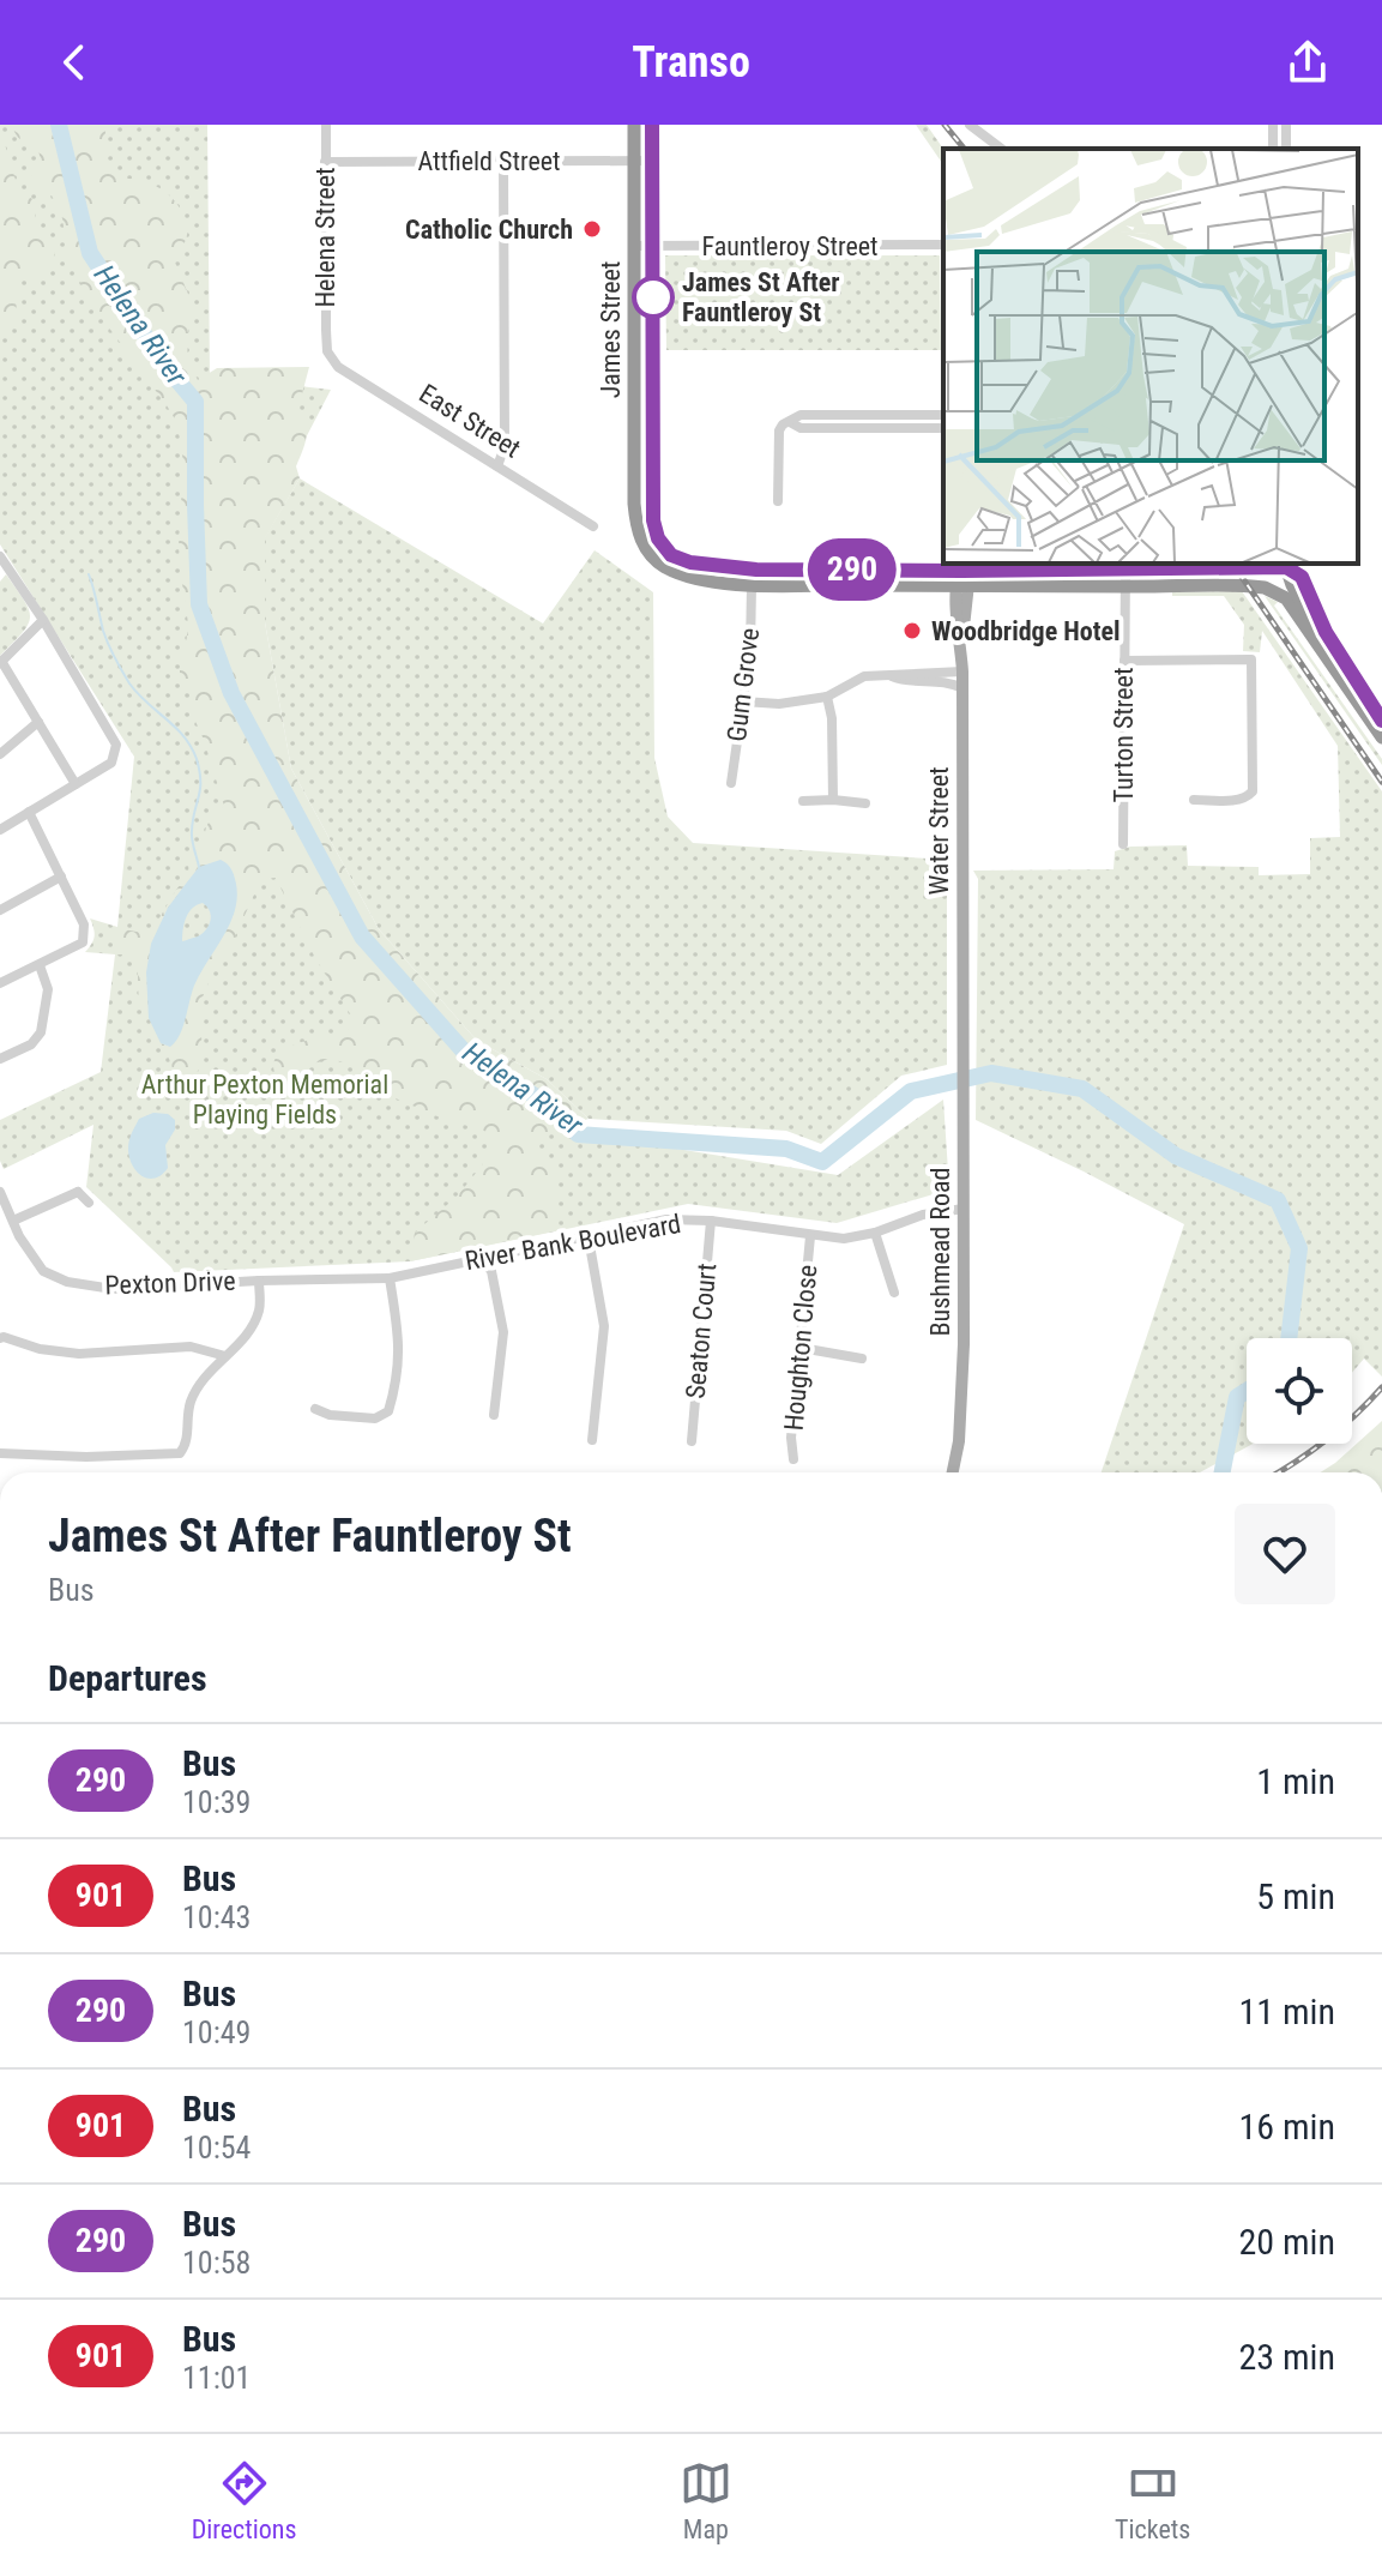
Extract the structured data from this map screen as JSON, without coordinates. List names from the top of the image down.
{
  "streets": {
    "highway": ["James Street"],
    "main road": ["Water Street", "Bushmead Road"],
    "street": [
      "Attfield Street",
      "Helena Street",
      "Fauntleroy Street",
      "East Street",
      "Gum Grove",
      "Turton Street",
      "River Bank Boulevard",
      "Pexton Drive",
      "Seaton Court",
      "Houghton Close"
    ]
  },
  "crossings": [
    ["Attfield Street", "Helena Street"],
    ["Attfield Street", "James Street"],
    ["Helena Street", "East Street"],
    ["Fauntleroy Street", "James Street"],
    ["James Street", "Gum Grove"],
    ["James Street", "Water Street"],
    ["Water Street", "Bushmead Road"],
    ["River Bank Boulevard", "Bushmead Road"],
    ["River Bank Boulevard", "Pexton Drive"],
    ["River Bank Boulevard", "Seaton Court"],
    ["River Bank Boulevard", "Houghton Close"]
  ],
  "water": ["Helena River"],
  "parks": ["Arthur Pexton Memorial Playing Fields"],
  "places": ["Catholic Church", "James St After Fauntleroy St", "Woodbridge Hotel"],
  "lines": ["bus line 290"],
  "page": {
    "header": "Transo",
    "on_map": "290",
    "heading": [
      ["James St After Fauntleroy St", "Bus"],
      "Departures"
    ],
    "list": [
      {
        "mark": "290",
        "name": "Bus",
        "note": "10:39",
        "value": "1 min"
      },
      {
        "mark": "901",
        "name": "Bus",
        "note": "10:43",
        "value": "5 min"
      },
      {
        "mark": "290",
        "name": "Bus",
        "note": "10:49",
        "value": "11 min"
      },
      {
        "mark": "901",
        "name": "Bus",
        "note": "10:54",
        "value": "16 min"
      },
      {
        "mark": "290",
        "name": "Bus",
        "note": "10:58",
        "value": "20 min"
      },
      {
        "mark": "901",
        "name": "Bus",
        "note": "11:01",
        "value": "23 min"
      }
    ],
    "tabs": ["Directions", "Map", "Tickets"]
  }
}
